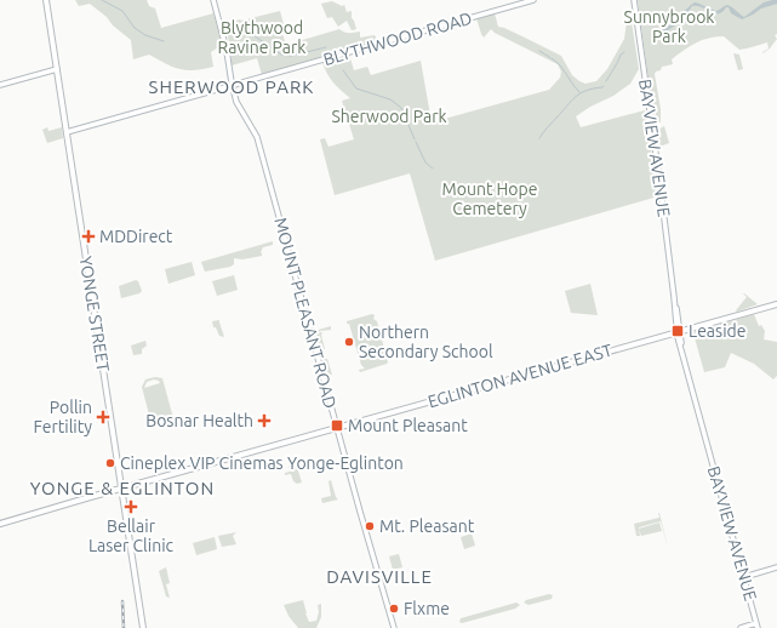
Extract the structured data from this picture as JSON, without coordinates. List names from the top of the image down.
{
  "streets": {
    "main road": [
      "BLYTHWOOD ROAD",
      "BAYVIEW AVENUE",
      "MOUNT PLEASANT ROAD",
      "YONGE STREET",
      "EGLINTON AVENUE EAST"
    ]
  },
  "crossings": [
    ["BLYTHWOOD ROAD", "MOUNT PLEASANT ROAD"],
    ["BLYTHWOOD ROAD", "YONGE STREET"],
    ["BAYVIEW AVENUE", "EGLINTON AVENUE EAST"],
    ["MOUNT PLEASANT ROAD", "EGLINTON AVENUE EAST"],
    ["YONGE STREET", "EGLINTON AVENUE EAST"]
  ],
  "districts": ["SHERWOOD PARK", "YONGE & EGLINTON", "DAVISVILLE"],
  "parks": [
    "Sunnybrook Park",
    "Blythwood Ravine Park",
    "Sherwood Park",
    "Mount Hope Cemetery"
  ],
  "places": {
    "health": [
      "MDDirect",
      "Pollin Fertility",
      "Bosnar Health",
      "Bellair Laser Clinic"
    ],
    "transit": ["Leaside", "Mount Pleasant"],
    "other": [
      "Northern Secondary School",
      "Cineplex VIP Cinemas Yonge-Eglinton",
      "Mt. Pleasant",
      "Flxme"
    ]
  }
}
